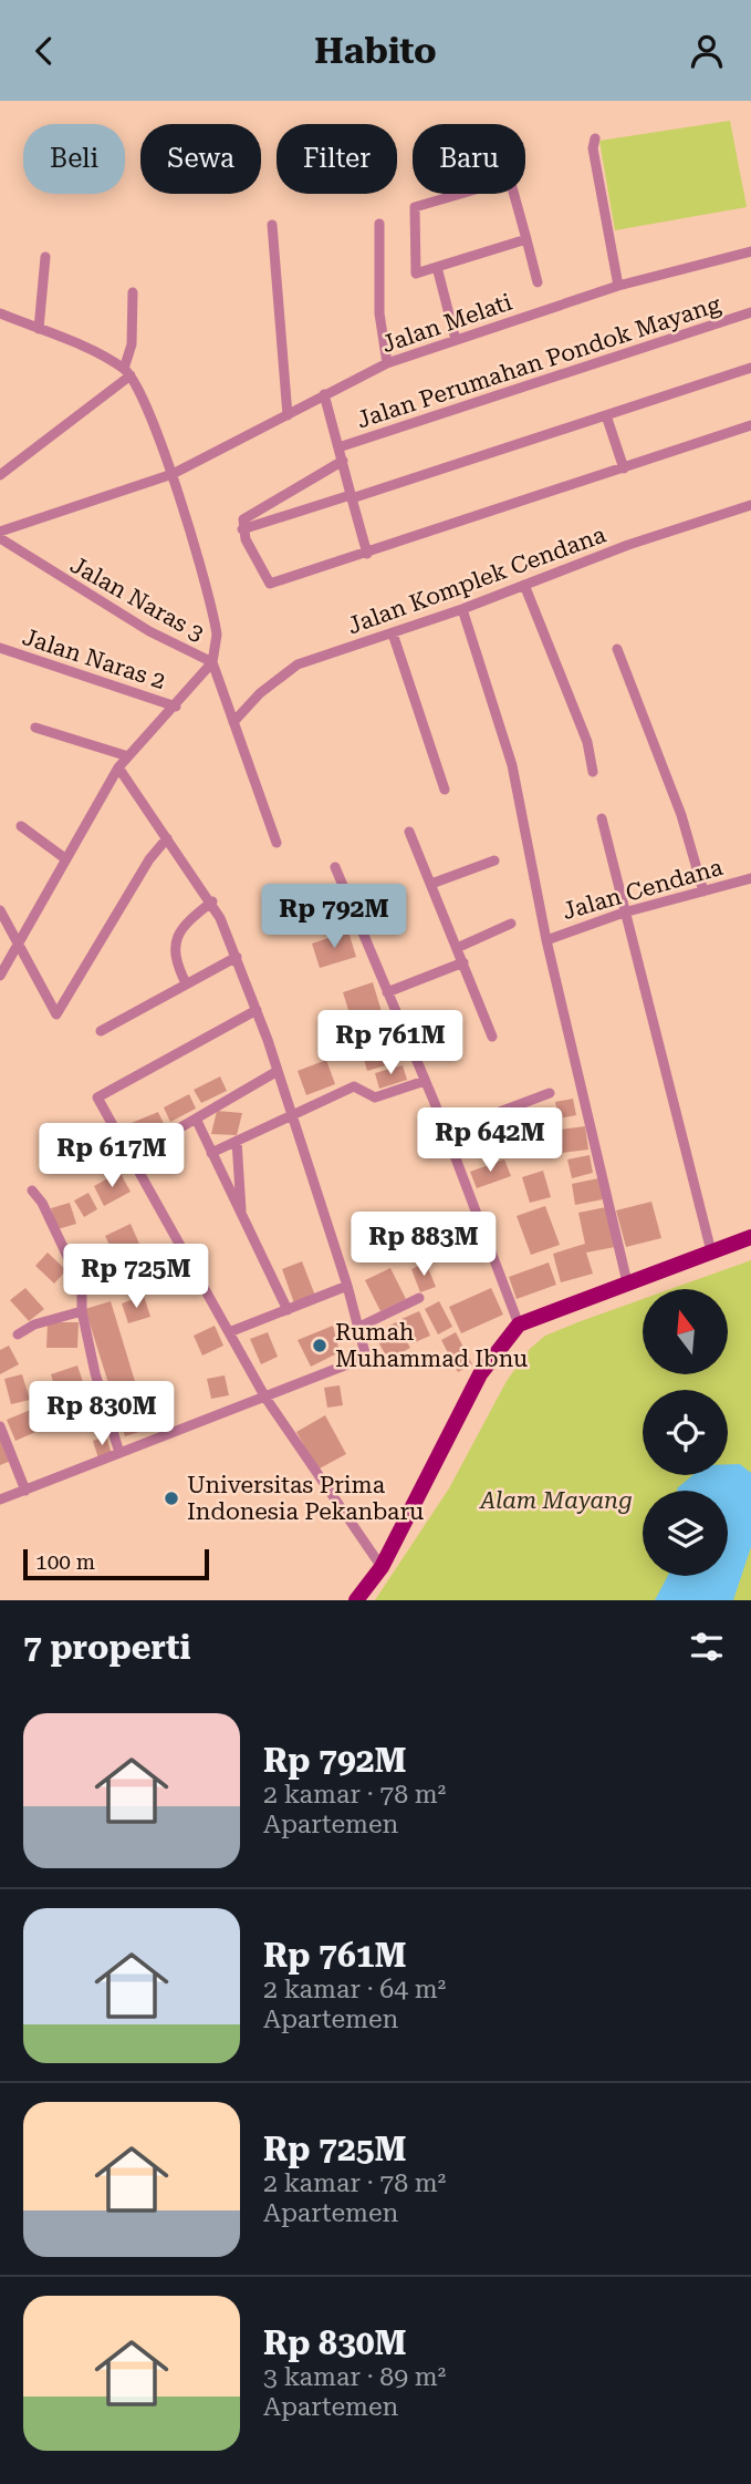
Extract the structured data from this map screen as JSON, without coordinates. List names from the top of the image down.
{
  "streets": {
    "street": [
      "Jalan Melati",
      "Jalan Perumahan Pondok Mayang",
      "Jalan Komplek Cendana",
      "Jalan Naras 3",
      "Jalan Naras 2",
      "Jalan Cendana"
    ]
  },
  "crossings": [
    ["Jalan Melati", "Jalan Perumahan Pondok Mayang"],
    ["Jalan Komplek Cendana", "Jalan Naras 3"]
  ],
  "parks": ["Alam Mayang"],
  "places": ["Rumah Muhammad Ibnu", "Universitas Prima Indonesia Pekanbaru"],
  "scale_bar": "100 m",
  "north": "top",
  "page": {
    "header": "Habito",
    "chip": [
      "Beli",
      "Sewa",
      "Filter",
      "Baru"
    ],
    "price": [
      "Rp 792M",
      "Rp 761M",
      "Rp 642M",
      "Rp 617M",
      "Rp 883M",
      "Rp 725M",
      "Rp 830M"
    ],
    "scale": "100 m",
    "heading": "7 properti",
    "list": [
      {
        "name": "Rp 792M",
        "note": "2 kamar · 78 m² · Apartemen"
      },
      {
        "name": "Rp 761M",
        "note": "2 kamar · 64 m² · Apartemen"
      },
      {
        "name": "Rp 725M",
        "note": "2 kamar · 78 m² · Apartemen"
      },
      {
        "name": "Rp 830M",
        "note": "3 kamar · 89 m² · Apartemen"
      }
    ]
  }
}
